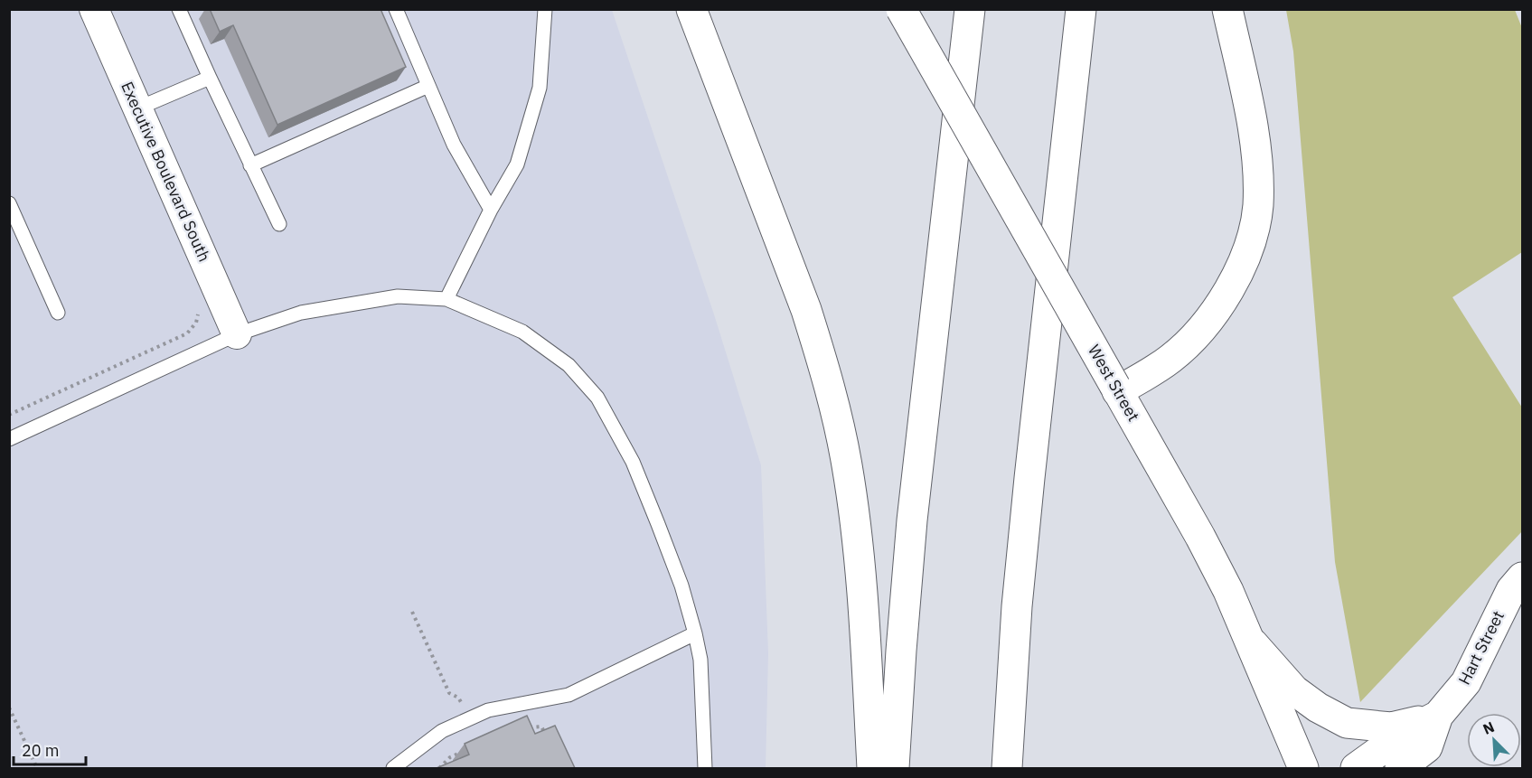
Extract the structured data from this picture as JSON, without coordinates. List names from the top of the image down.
{
  "streets": {
    "main road": ["West Street", "Hart Street"],
    "street": ["Executive Boulevard South"]
  },
  "scale_bar": "20 m",
  "north": "top left"
}
